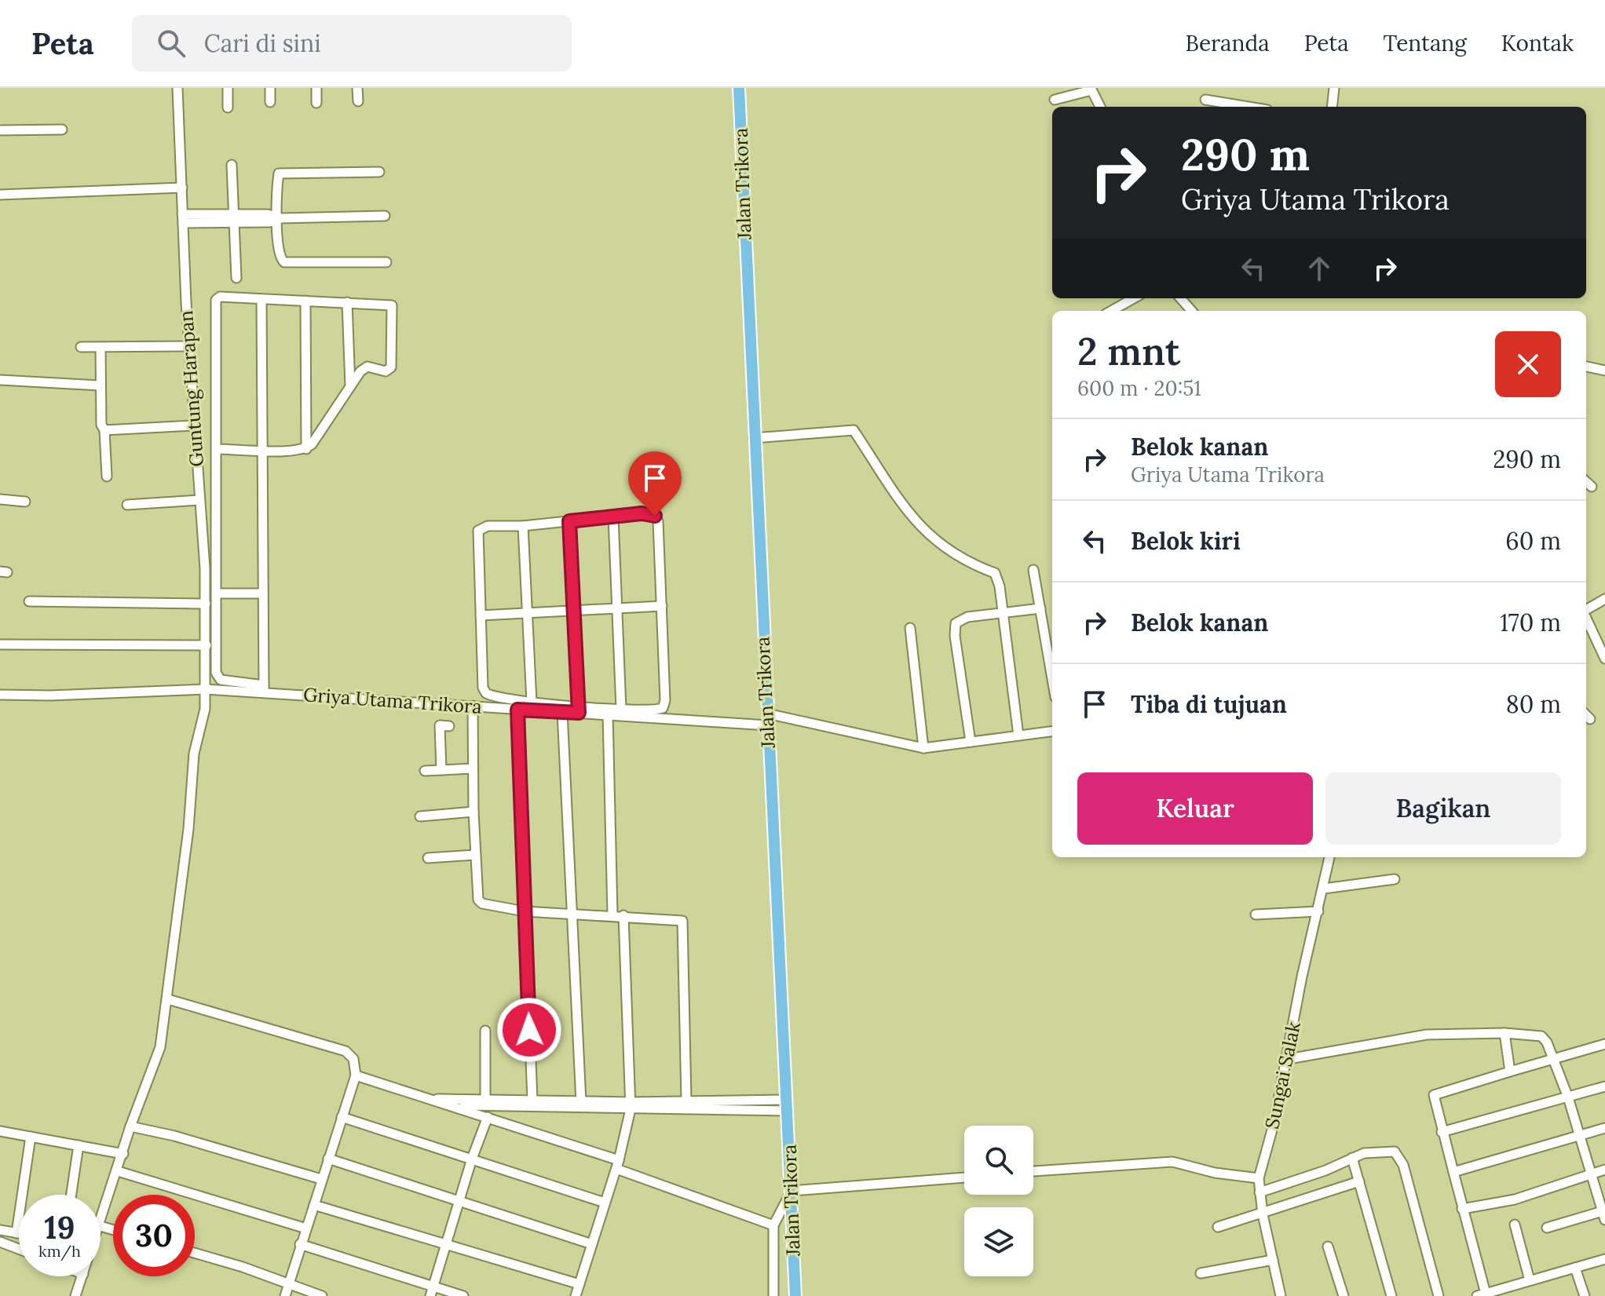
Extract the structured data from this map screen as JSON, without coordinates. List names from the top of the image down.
{
  "streets": {
    "main road": ["Jalan Trikora"],
    "street": ["Guntung Harapan", "Griya Utama Trikora", "Sungai Salak"]
  },
  "crossings": [
    ["Jalan Trikora", "Griya Utama Trikora"],
    ["Guntung Harapan", "Griya Utama Trikora"]
  ],
  "page": {
    "header": "Peta",
    "search": "Cari di sini",
    "nav": [
      "Beranda",
      "Peta",
      "Tentang",
      "Kontak"
    ],
    "turn": ["290 m", "Griya Utama Trikora"],
    "heading": ["2 mnt", "600 m · 20:51"],
    "list": [
      {
        "name": "Belok kanan",
        "note": "Griya Utama Trikora",
        "value": "290 m"
      },
      {
        "name": "Belok kiri",
        "value": "60 m"
      },
      {
        "name": "Belok kanan",
        "value": "170 m"
      },
      {
        "name": "Tiba di tujuan",
        "value": "80 m"
      }
    ],
    "buttons": ["Keluar", "Bagikan"],
    "speed": "19 km/h",
    "limit": "30"
  }
}
